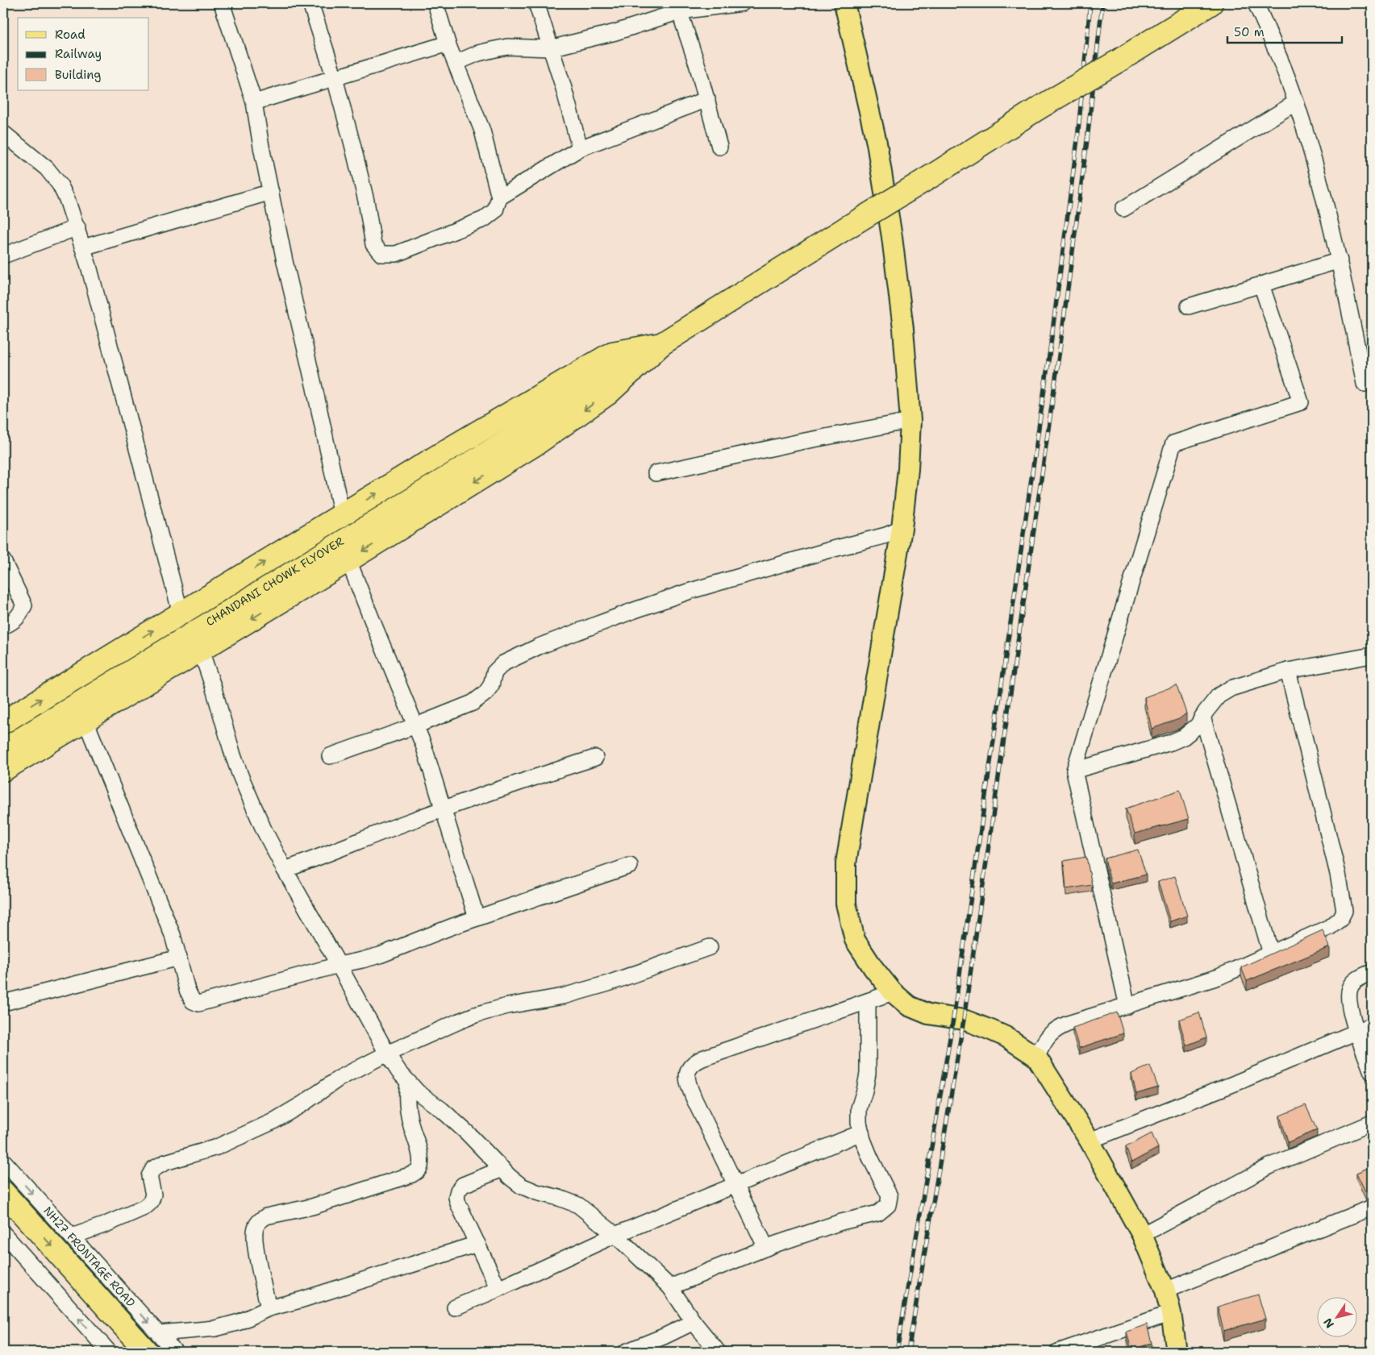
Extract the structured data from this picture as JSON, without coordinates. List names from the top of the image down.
{
  "streets": {
    "main road": ["CHANDANI CHOWK FLYOVER"],
    "street": ["NH27 FRONTAGE ROAD"]
  },
  "legend": ["Road", "Railway", "Building"],
  "scale_bar": "50 m",
  "north": "bottom left"
}
